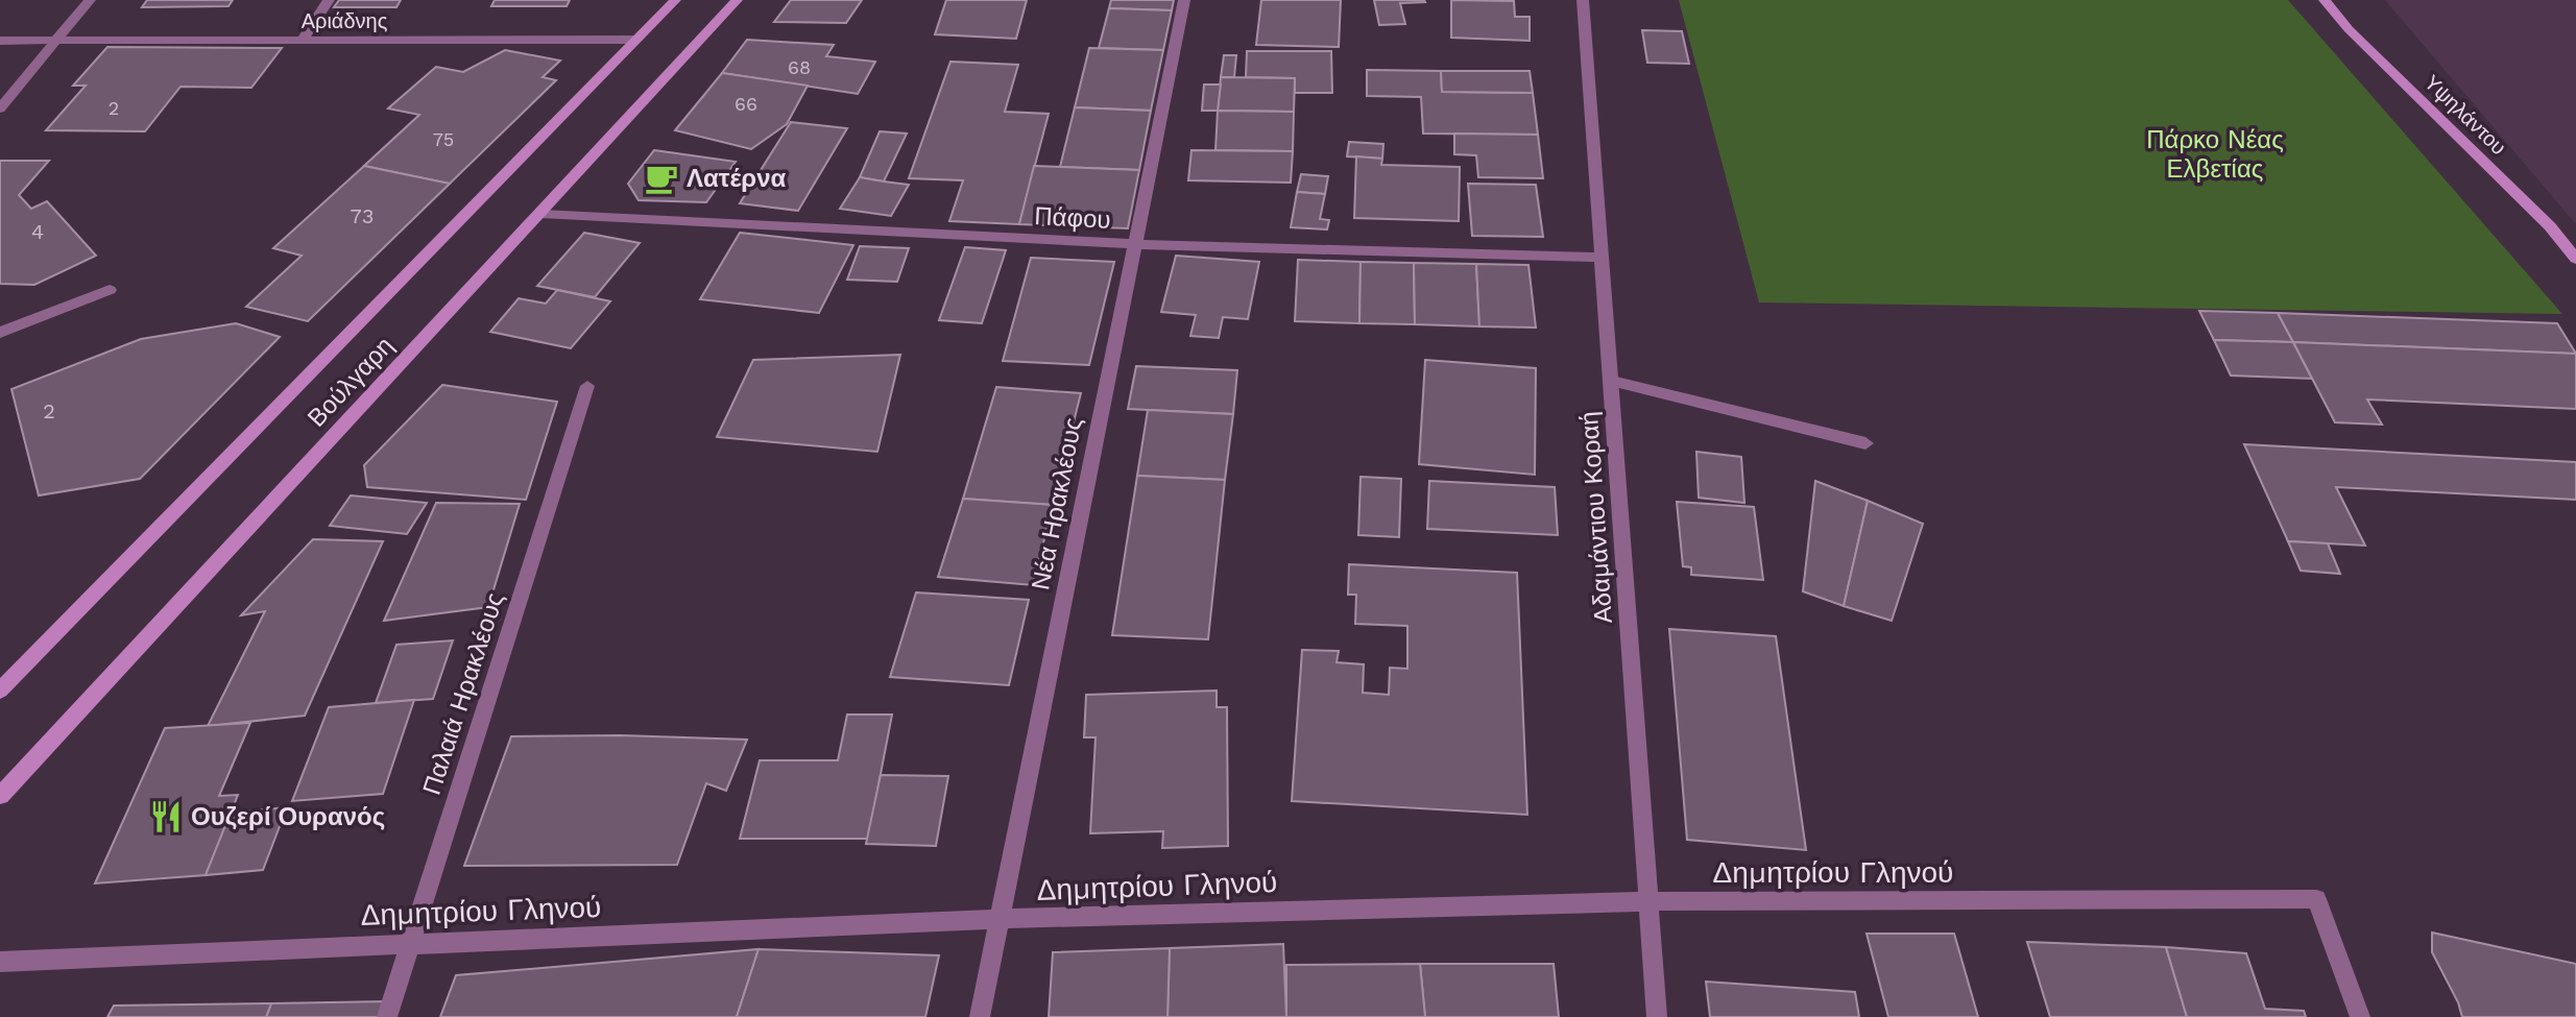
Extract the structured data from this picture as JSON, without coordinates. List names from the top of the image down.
{
  "streets": {
    "main road": ["Υψηλάντου", "Βούλγαρη"],
    "street": [
      "Αριάδνης",
      "Πάφου",
      "Νέα Ηρακλέους",
      "Αδαμάντιου Κοραή",
      "Παλαιά Ηρακλέους",
      "Δημητρίου Γληνού"
    ]
  },
  "crossings": [
    ["Αριάδνης", "Βούλγαρη"],
    ["Πάφου", "Βούλγαρη"],
    ["Πάφου", "Νέα Ηρακλέους"],
    ["Πάφου", "Αδαμάντιου Κοραή"],
    ["Νέα Ηρακλέους", "Δημητρίου Γληνού"],
    ["Αδαμάντιου Κοραή", "Δημητρίου Γληνού"],
    ["Παλαιά Ηρακλέους", "Δημητρίου Γληνού"]
  ],
  "parks": ["Πάρκο Νέας Ελβετίας"],
  "places": {
    "cafe": ["Λατέρνα"],
    "restaurant": ["Ουζερί Ουρανός"]
  },
  "house_numbers": [
    "68",
    "66",
    "2",
    "75",
    "73",
    "4",
    "2"
  ]
}
